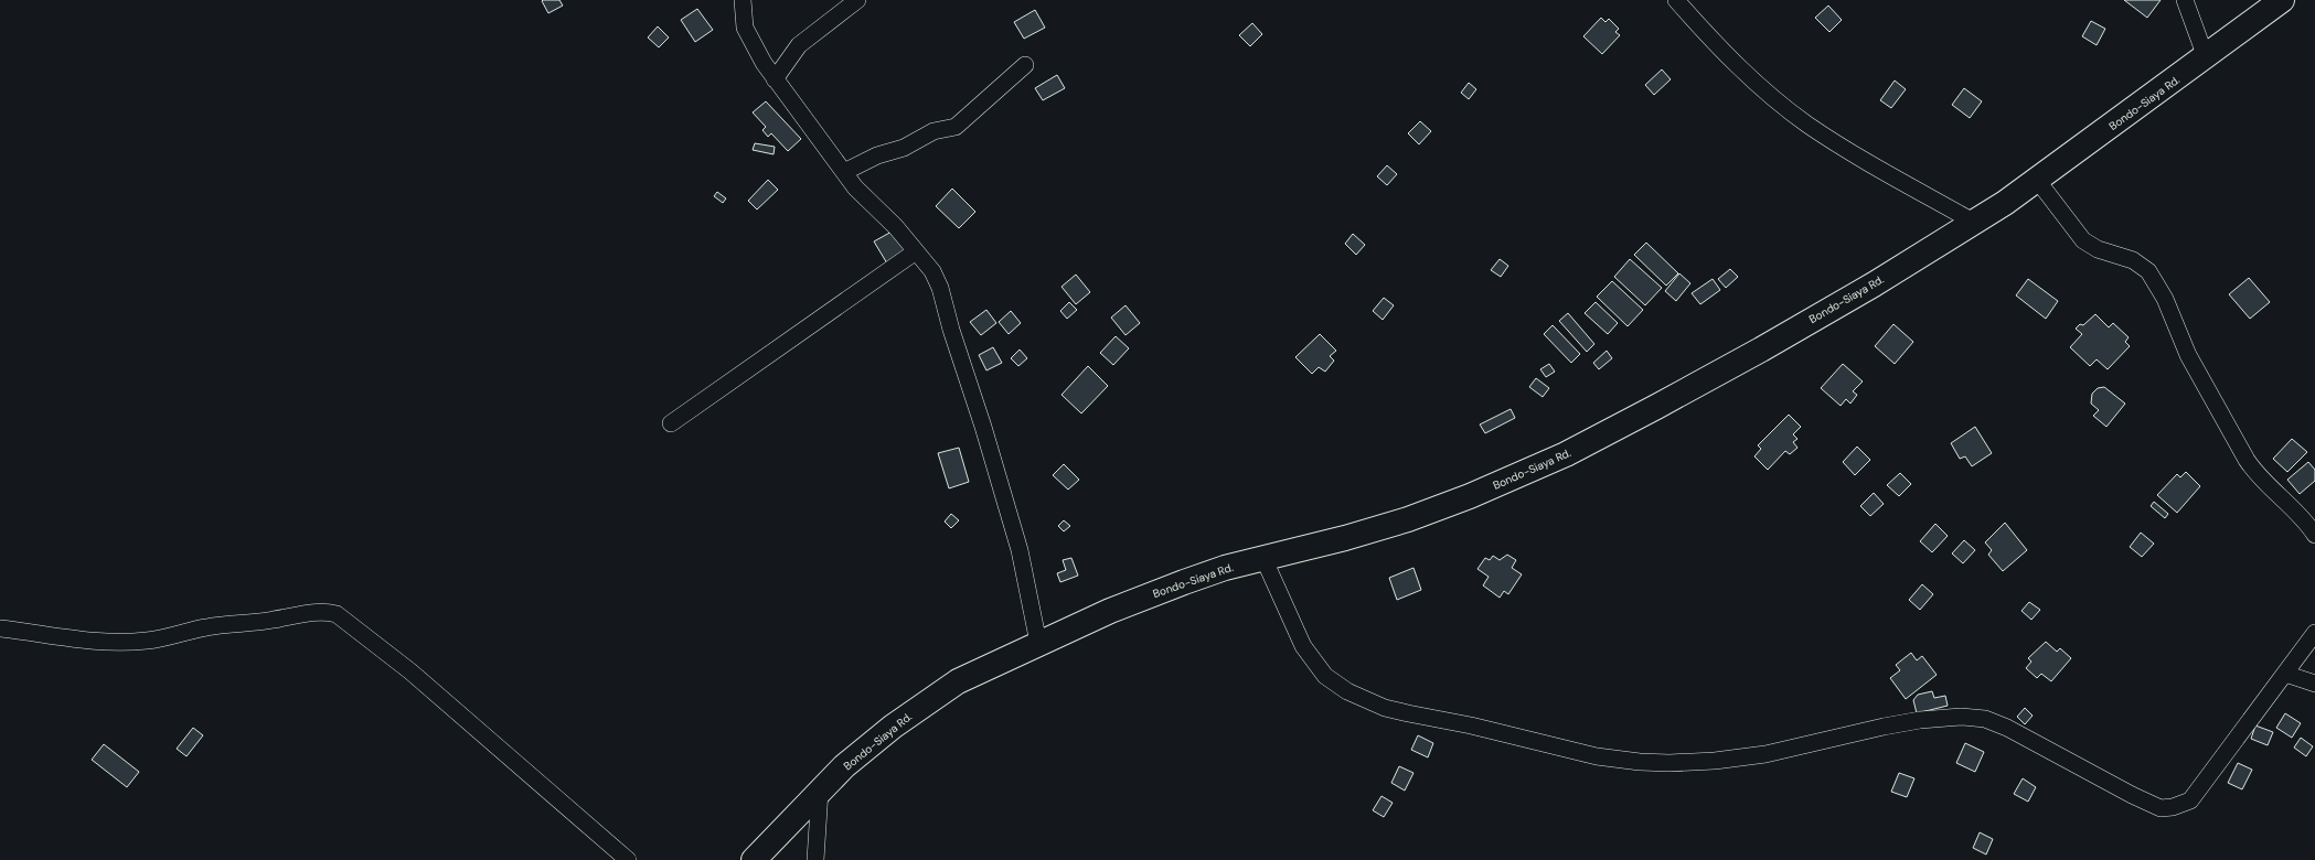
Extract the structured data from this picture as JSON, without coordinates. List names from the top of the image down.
{
  "streets": {
    "highway": ["Bondo-Siaya Rd."]
  }
}
